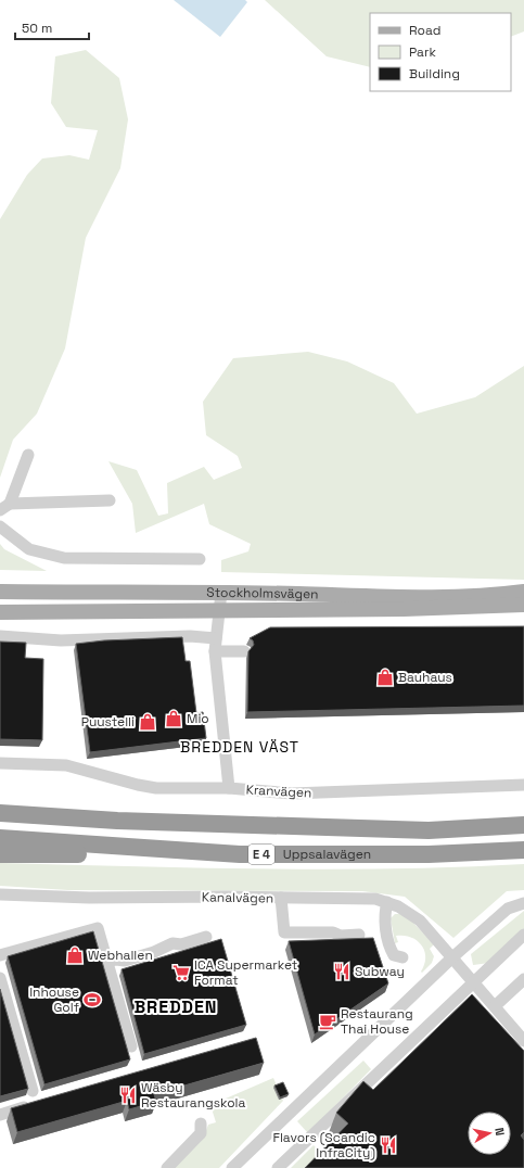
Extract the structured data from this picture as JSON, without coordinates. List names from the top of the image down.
{
  "streets": {
    "highway": ["E 4", "Uppsalavägen"],
    "main road": ["Stockholmsvägen"],
    "street": ["Kranvägen", "Kanalvägen"]
  },
  "crossings": [
    ["Stockholmsvägen", "Kranvägen"]
  ],
  "districts": ["BREDDEN VÄST", "BREDDEN"],
  "places": {
    "shop": [
      "Bauhaus",
      "Mio",
      "Puustelli",
      "Webhallen"
    ],
    "restaurant": ["Subway", "Wäsby Restaurangskola", "Flavors (Scandic InfraCity)"],
    "supermarket": ["ICA Supermarket Format"],
    "sports": ["Inhouse Golf"],
    "cafe": ["Restaurang Thai House"]
  },
  "legend": ["Road", "Park", "Building"],
  "scale_bar": "50 m",
  "north": "right"
}
